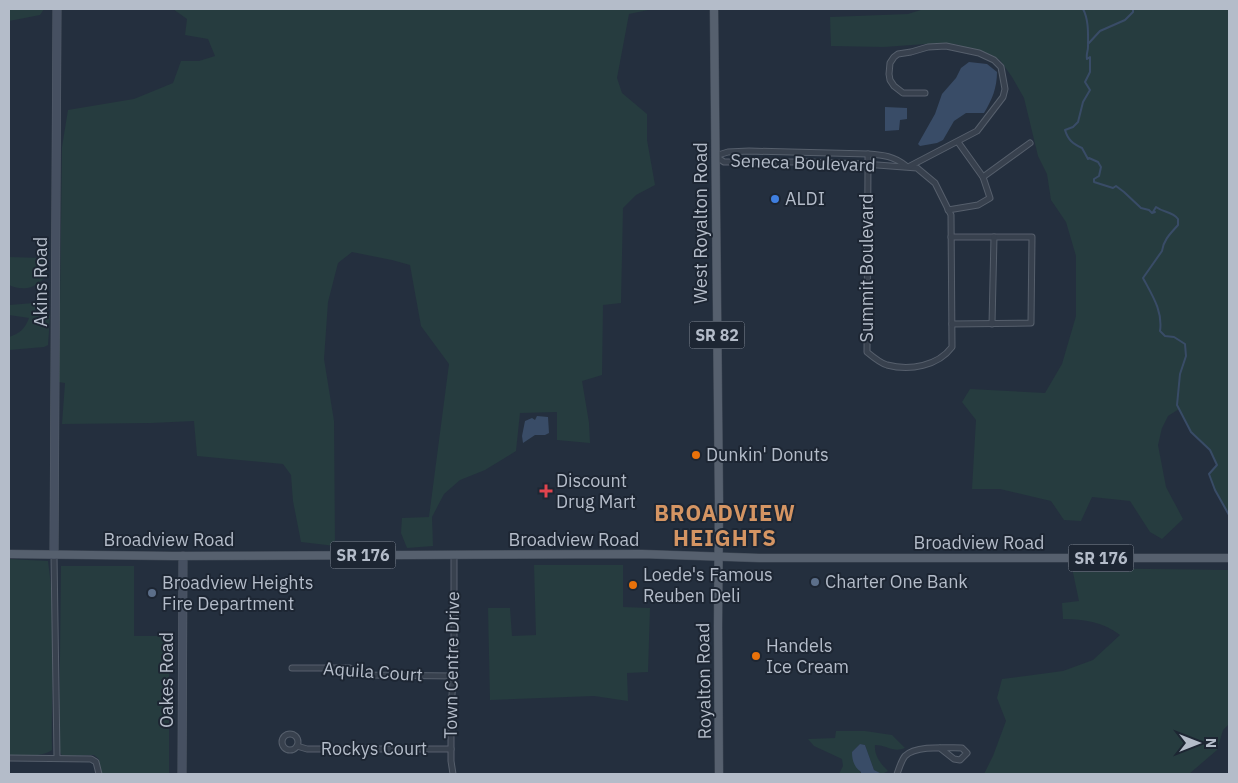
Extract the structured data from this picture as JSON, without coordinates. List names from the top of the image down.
{
  "streets": {
    "main road": [
      "West Royalton Road",
      "SR 82",
      "Broadview Road",
      "SR 176",
      "Royalton Road"
    ],
    "street": [
      "Seneca Boulevard",
      "Summit Boulevard",
      "Akins Road",
      "Town Centre Drive",
      "Aquila Court",
      "Oakes Road",
      "Rockys Court"
    ]
  },
  "crossings": [
    ["Seneca Boulevard", "West Royalton Road"],
    ["Seneca Boulevard", "Summit Boulevard"],
    ["West Royalton Road", "Broadview Road"],
    ["West Royalton Road", "Royalton Road"],
    ["Akins Road", "Broadview Road"],
    ["Broadview Road", "Town Centre Drive"],
    ["Broadview Road", "Oakes Road"],
    ["Broadview Road", "Royalton Road"],
    ["Town Centre Drive", "Aquila Court"],
    ["Town Centre Drive", "Rockys Court"]
  ],
  "districts": ["BROADVIEW HEIGHTS"],
  "places": {
    "other": [
      "ALDI",
      "Dunkin' Donuts",
      "Charter One Bank",
      "Loede's Famous Reuben Deli",
      "Broadview Heights Fire Department",
      "Handels Ice Cream"
    ],
    "health": ["Discount Drug Mart"]
  },
  "north": "right"
}
